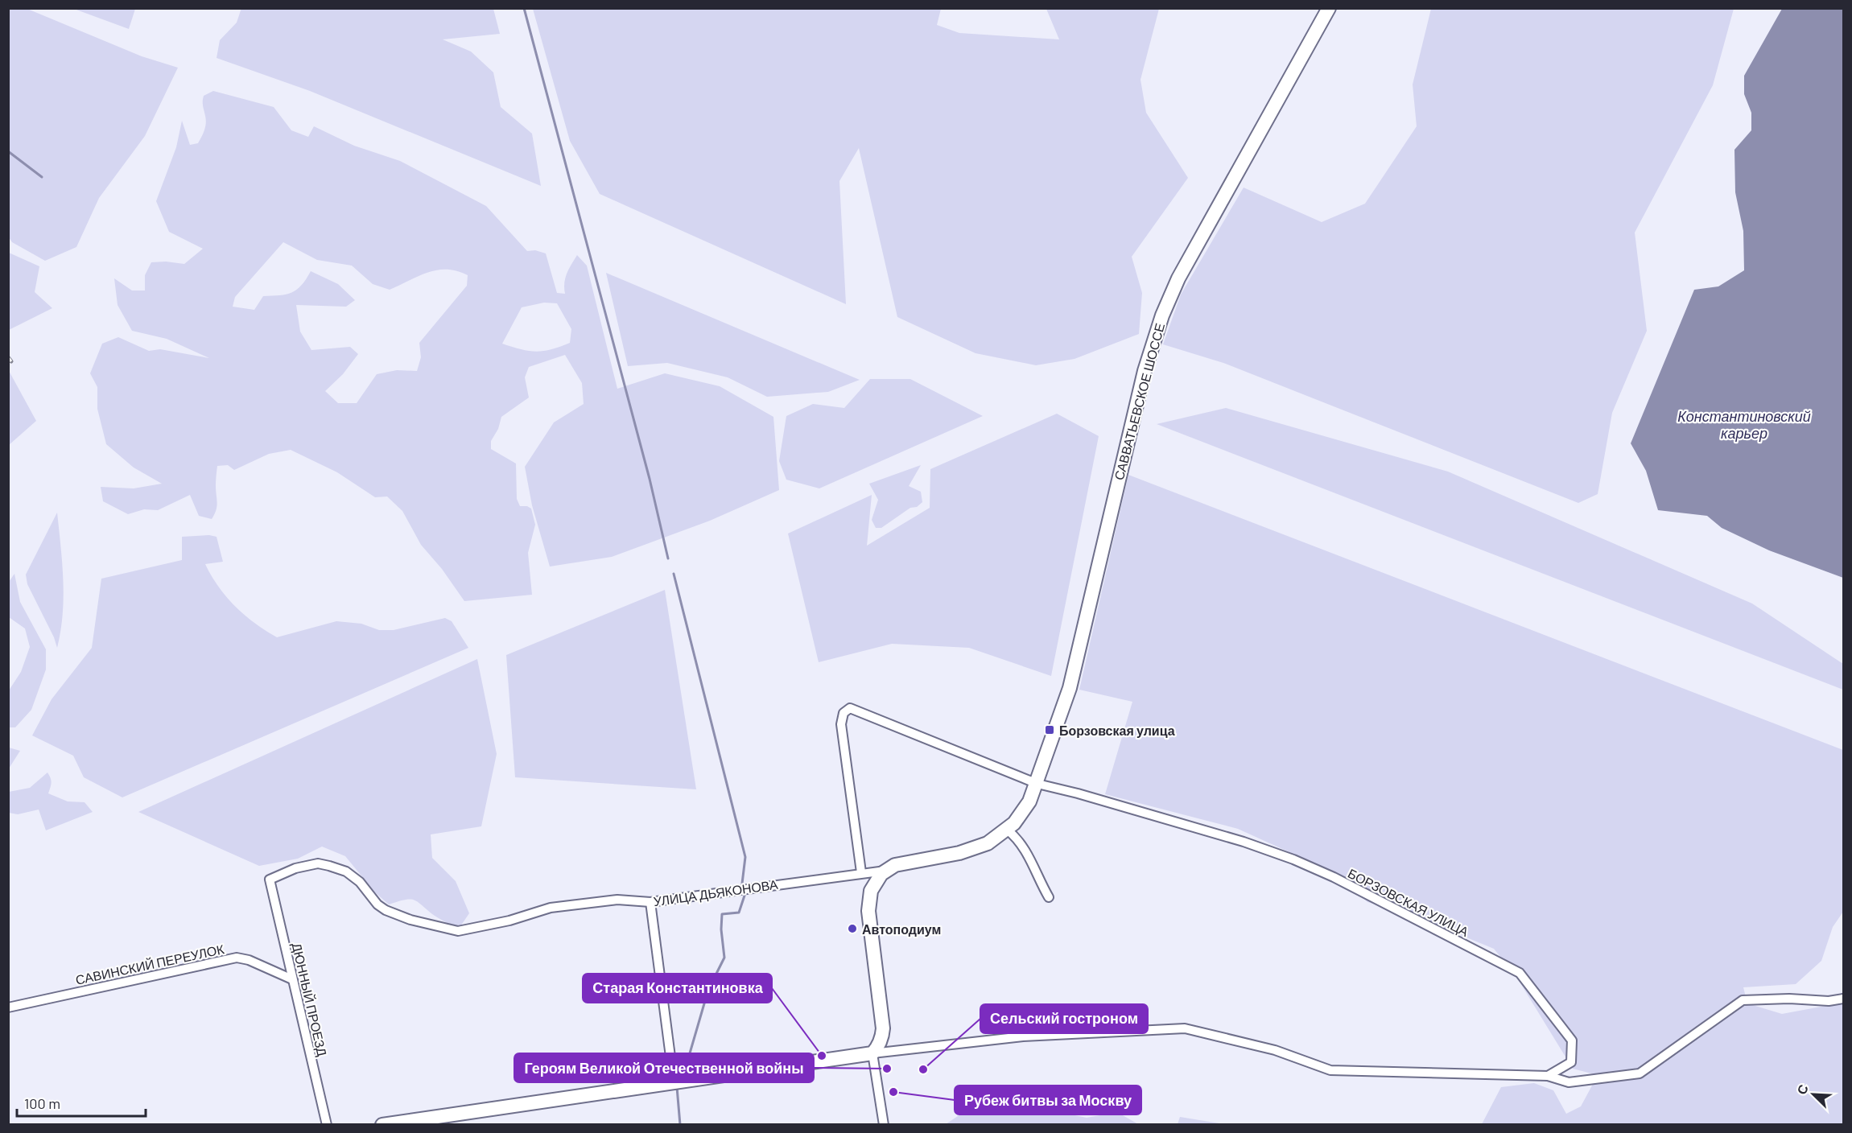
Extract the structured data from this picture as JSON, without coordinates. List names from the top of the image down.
{
  "streets": {
    "main road": ["САВВАТЬЕВСКОЕ ШОССЕ", "УЛИЦА ДЬЯКОНОВА"],
    "street": ["БОРЗОВСКАЯ УЛИЦА", "САВИНСКИЙ ПЕРЕУЛОК", "ДЮННЫЙ ПРОЕЗД"]
  },
  "crossings": [
    ["САВВАТЬЕВСКОЕ ШОССЕ", "УЛИЦА ДЬЯКОНОВА"],
    ["САВВАТЬЕВСКОЕ ШОССЕ", "БОРЗОВСКАЯ УЛИЦА"],
    ["УЛИЦА ДЬЯКОНОВА", "БОРЗОВСКАЯ УЛИЦА"],
    ["УЛИЦА ДЬЯКОНОВА", "ДЮННЫЙ ПРОЕЗД"],
    ["САВИНСКИЙ ПЕРЕУЛОК", "ДЮННЫЙ ПРОЕЗД"]
  ],
  "water": ["Константиновский карьер"],
  "places": {
    "transit": ["Борзовская улица"],
    "other": [
      "Автоподиум",
      "Старая Константиновка",
      "Героям Великой Отечественной войны",
      "Сельский гостроном",
      "Рубеж битвы за Москву"
    ]
  },
  "scale_bar": "100 m",
  "north": "top left"
}
